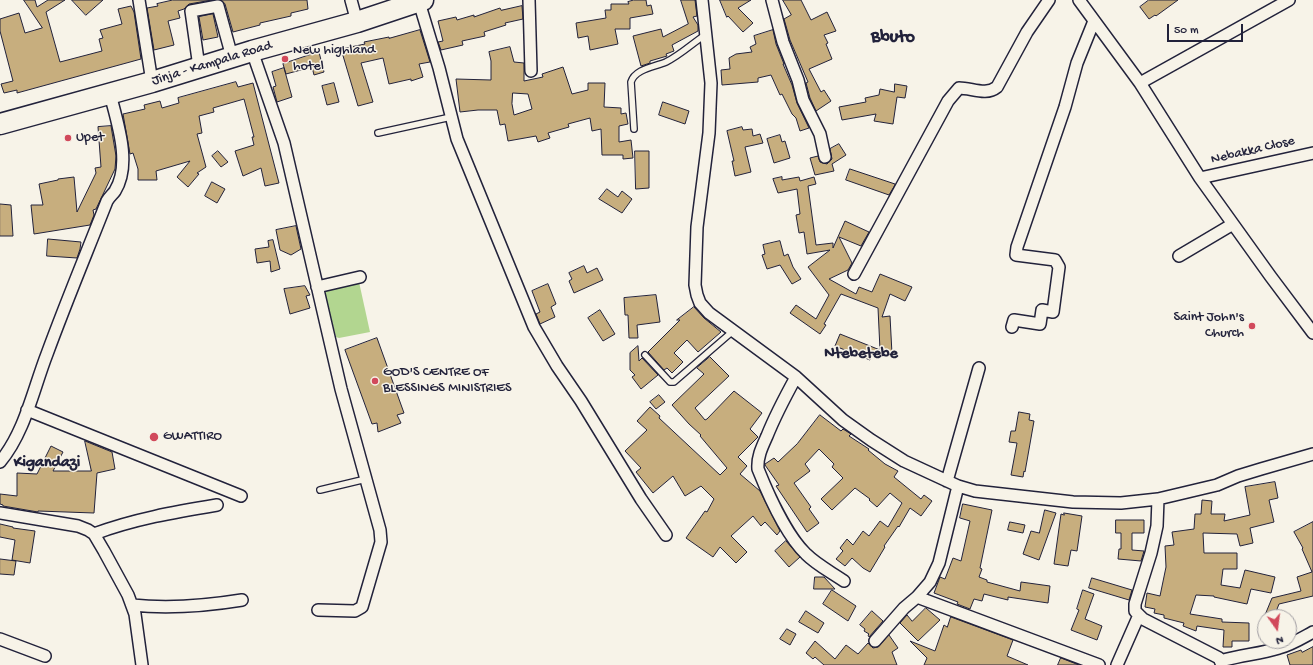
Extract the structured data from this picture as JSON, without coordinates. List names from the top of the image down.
{
  "streets": {
    "highway": ["Jinja - Kampala Road"],
    "street": ["Nebakka Close"]
  },
  "districts": ["Bbuto", "Ntebetebe", "Kigandazi"],
  "places": [
    "New highland hotel",
    "Upet",
    "Saint John's Church",
    "GOD'S CENTRE OF BLESSINGS MINISTRIES",
    "GWATTIRO"
  ],
  "scale_bar": "50 m",
  "north": "bottom"
}
